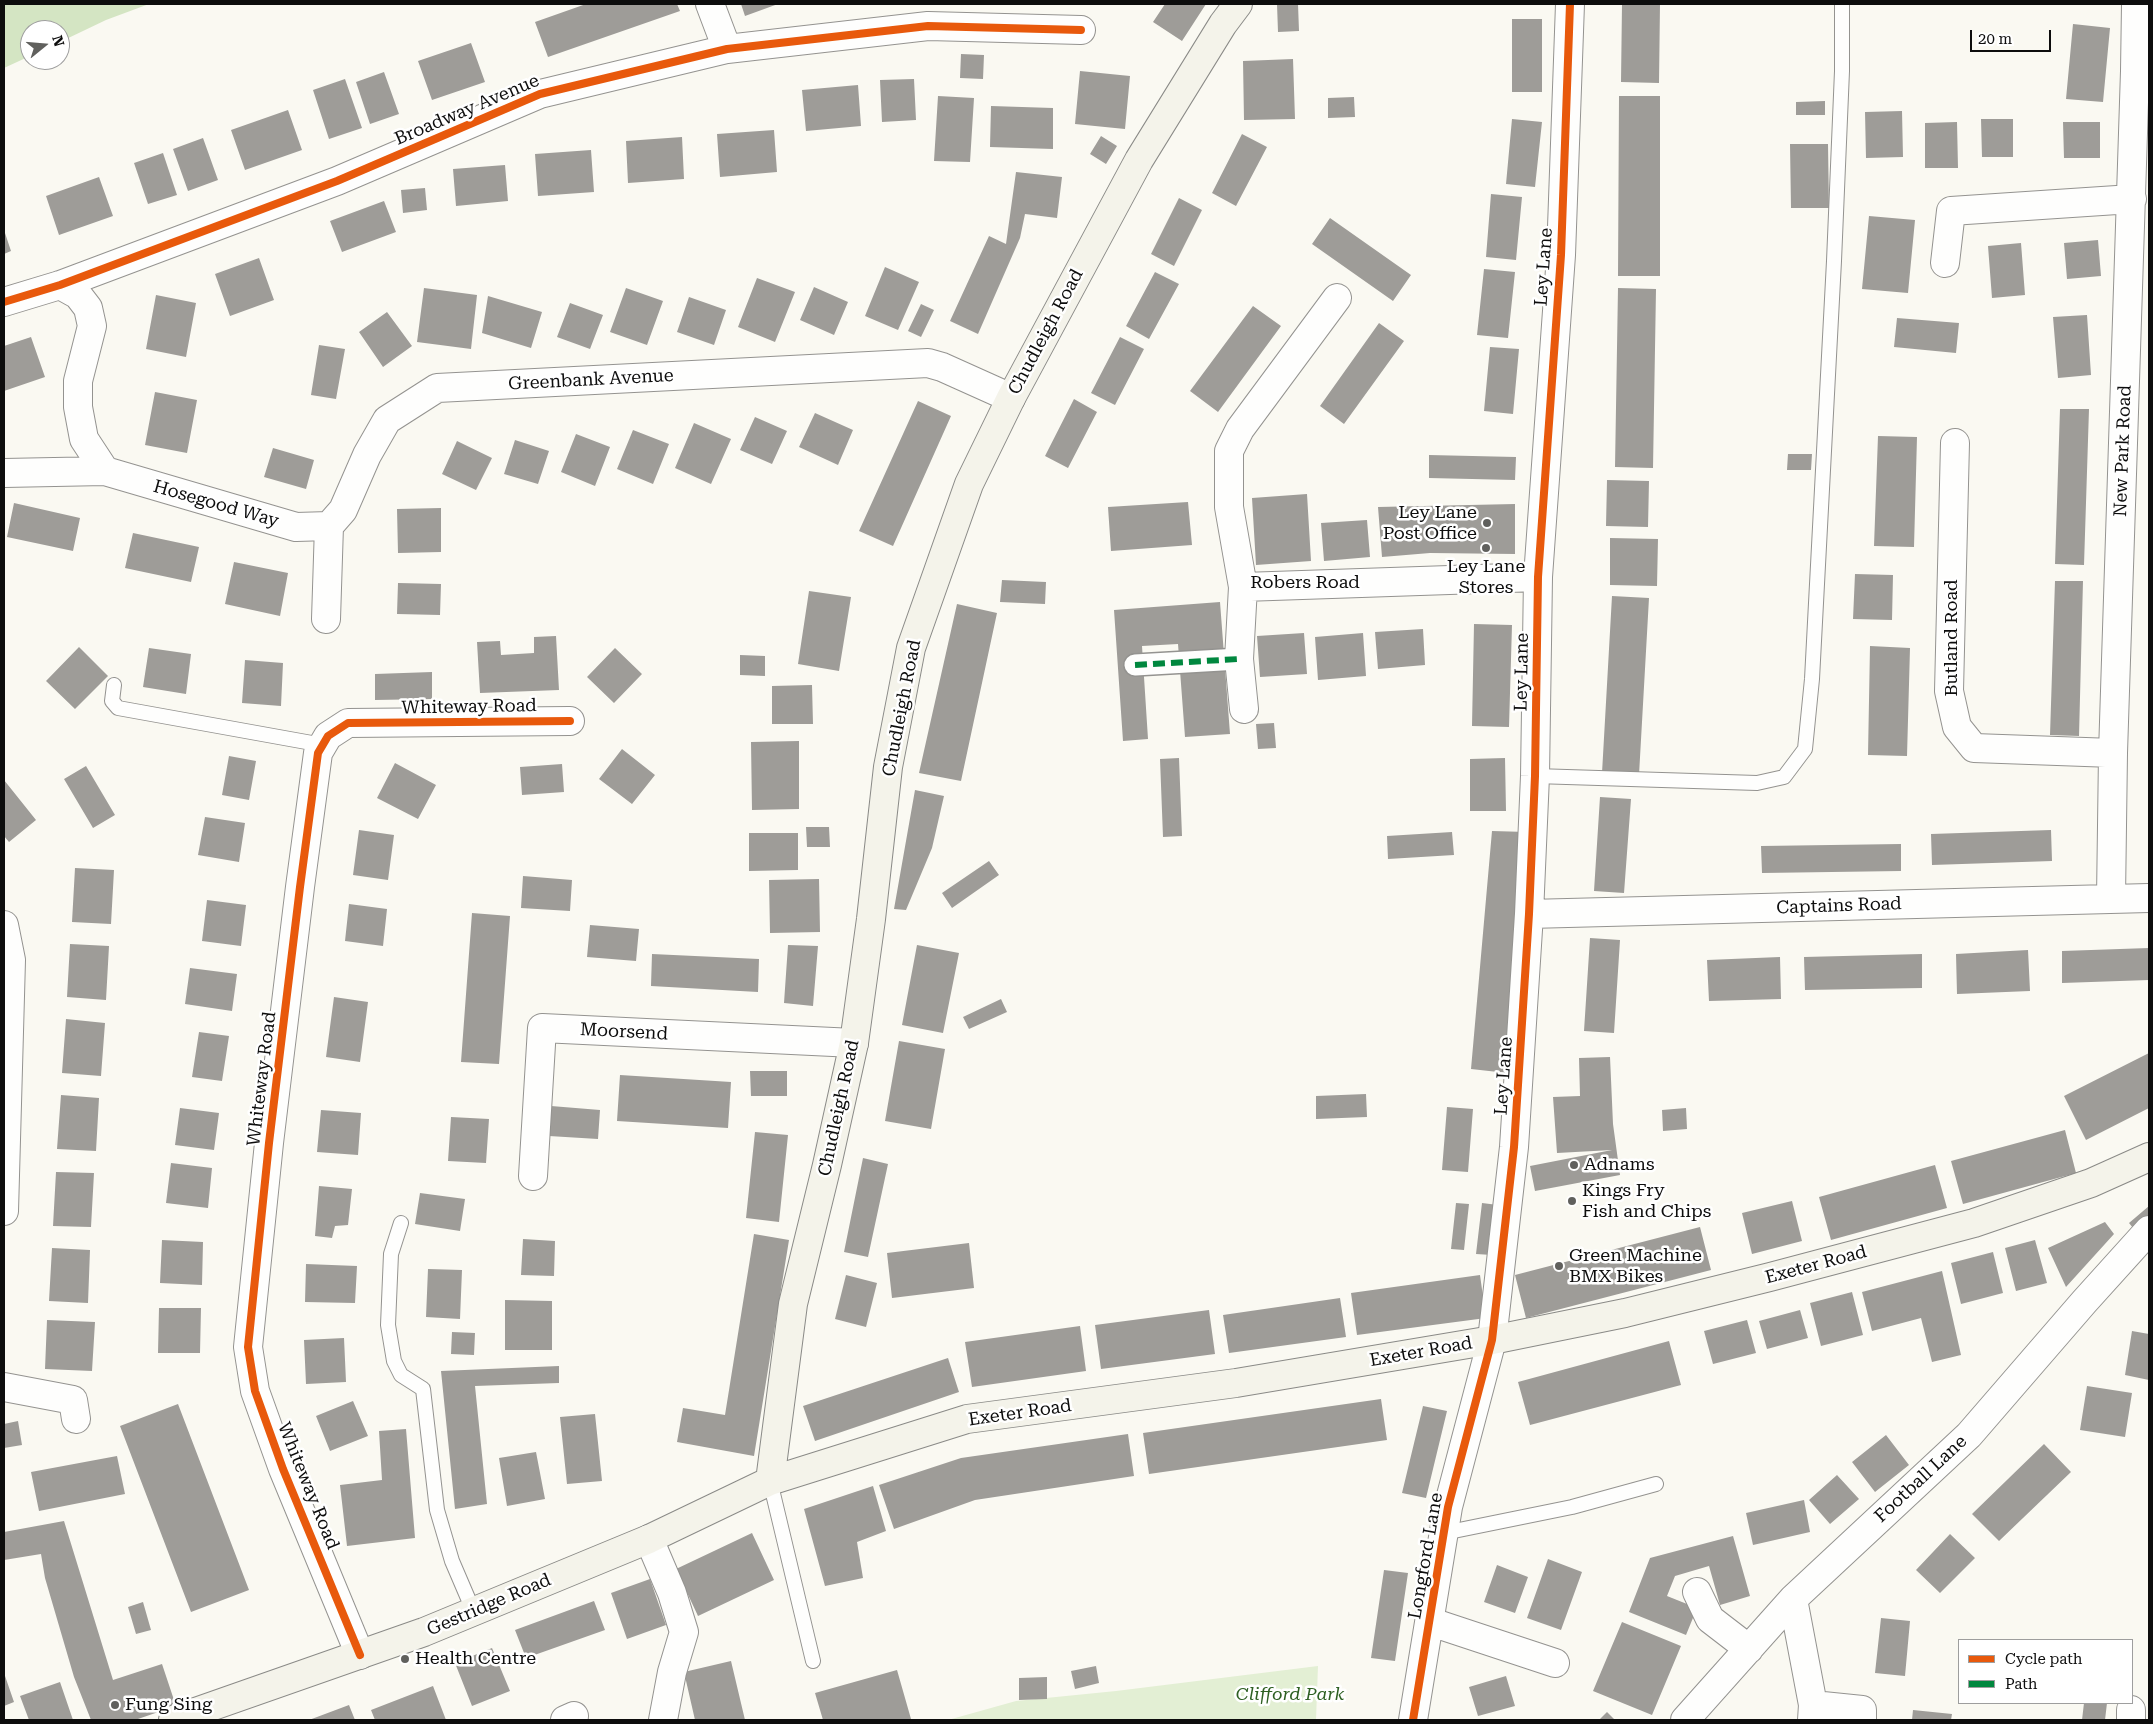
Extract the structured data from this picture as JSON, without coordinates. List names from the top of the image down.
{
  "streets": {
    "main road": ["Chudleigh Road", "Exeter Road", "Gestridge Road"],
    "street": [
      "Broadway Avenue",
      "Ley Lane",
      "Greenbank Avenue",
      "New Park Road",
      "Hosegood Way",
      "Robers Road",
      "Butland Road",
      "Whiteway Road",
      "Captains Road",
      "Moorsend",
      "Football Lane",
      "Longford Lane"
    ]
  },
  "crossings": [
    ["Ley Lane", "Robers Road"],
    ["Ley Lane", "Captains Road"],
    ["Ley Lane", "Exeter Road"],
    ["Ley Lane", "Longford Lane"],
    ["Chudleigh Road", "Greenbank Avenue"],
    ["Chudleigh Road", "Moorsend"],
    ["Chudleigh Road", "Exeter Road"],
    ["Chudleigh Road", "Gestridge Road"],
    ["Greenbank Avenue", "Hosegood Way"],
    ["New Park Road", "Butland Road"],
    ["New Park Road", "Captains Road"],
    ["Whiteway Road", "Gestridge Road"],
    ["Exeter Road", "Longford Lane"],
    ["Exeter Road", "Gestridge Road"]
  ],
  "parks": ["Clifford Park"],
  "places": [
    "Ley Lane Post Office",
    "Ley Lane Stores",
    "Adnams",
    "Kings Fry Fish and Chips",
    "Green Machine BMX Bikes",
    "Health Centre",
    "Fung Sing"
  ],
  "legend": ["Cycle path", "Path"],
  "scale_bar": "20 m",
  "north": "right"
}
